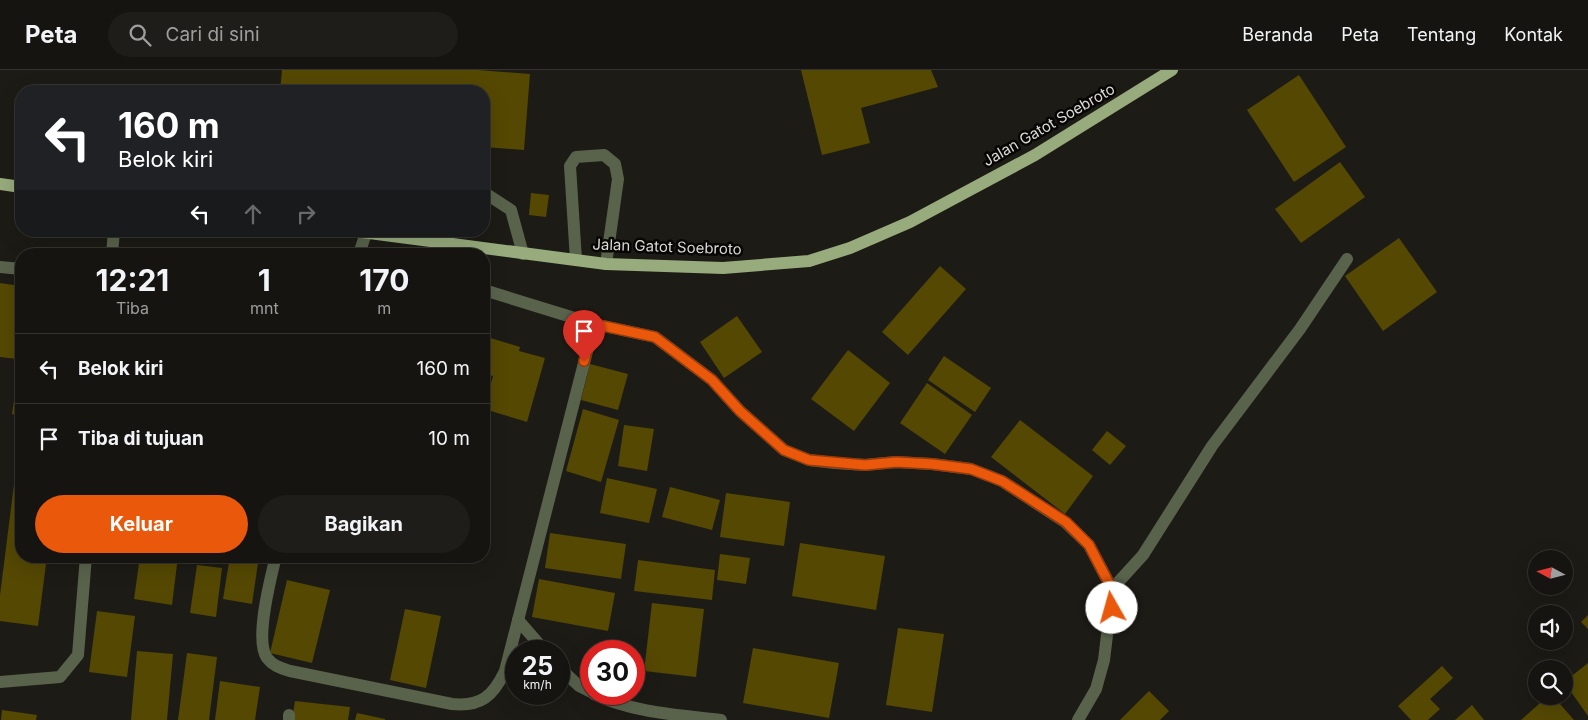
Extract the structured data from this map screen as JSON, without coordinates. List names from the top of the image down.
{
  "streets": {
    "main road": ["Jalan Gatot Soebroto"]
  },
  "north": "left",
  "page": {
    "header": "Peta",
    "search": "Cari di sini",
    "nav": [
      "Beranda",
      "Peta",
      "Tentang",
      "Kontak"
    ],
    "turn": ["160 m", "Belok kiri"],
    "eta": [
      "12:21",
      "Tiba",
      "1",
      "mnt",
      "170",
      "m"
    ],
    "list": [
      {
        "name": "Belok kiri",
        "value": "160 m"
      },
      {
        "name": "Tiba di tujuan",
        "value": "10 m"
      }
    ],
    "buttons": ["Keluar", "Bagikan"],
    "speed": "25 km/h",
    "limit": "30"
  }
}
